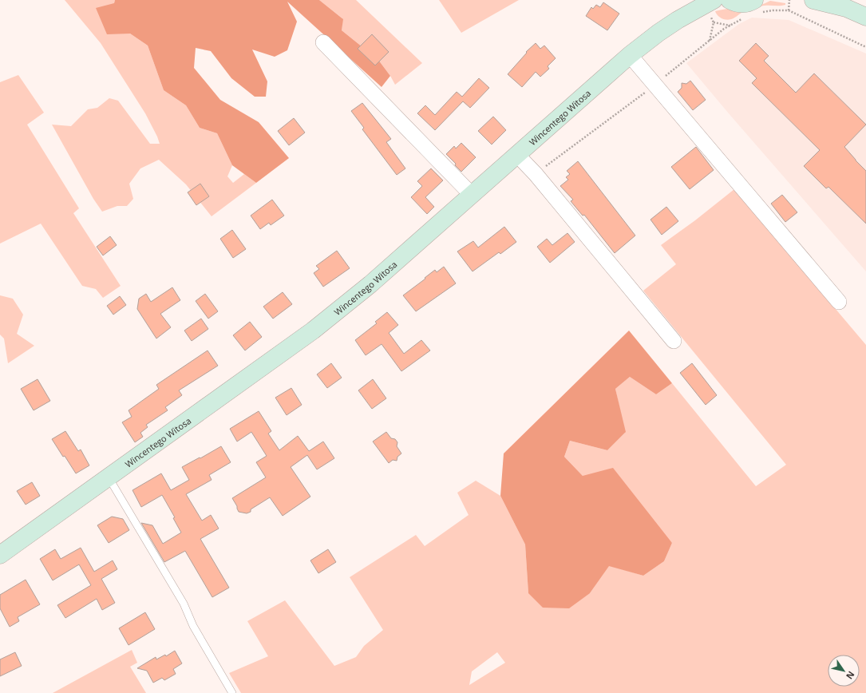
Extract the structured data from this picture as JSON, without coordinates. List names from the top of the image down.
{
  "streets": {
    "main road": ["Wincentego Witosa"]
  },
  "north": "bottom right"
}
